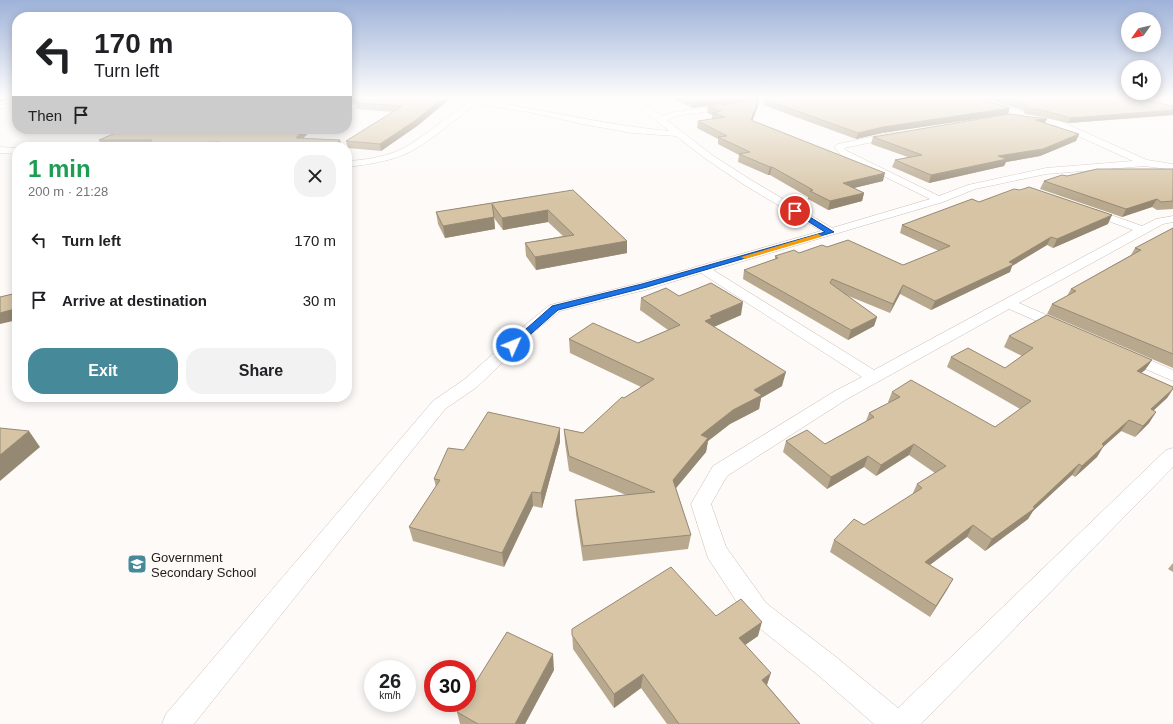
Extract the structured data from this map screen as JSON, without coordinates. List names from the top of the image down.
{
  "places": {
    "school or university": ["Government Secondary School"]
  },
  "north": "bottom left",
  "page": {
    "turn": ["170 m", "Turn left"],
    "then": "Then",
    "heading": ["1 min", "200 m · 21:28"],
    "list": [
      {
        "name": "Turn left",
        "value": "170 m"
      },
      {
        "name": "Arrive at destination",
        "value": "30 m"
      }
    ],
    "buttons": ["Exit", "Share"],
    "speed": "26 km/h",
    "limit": "30"
  }
}
